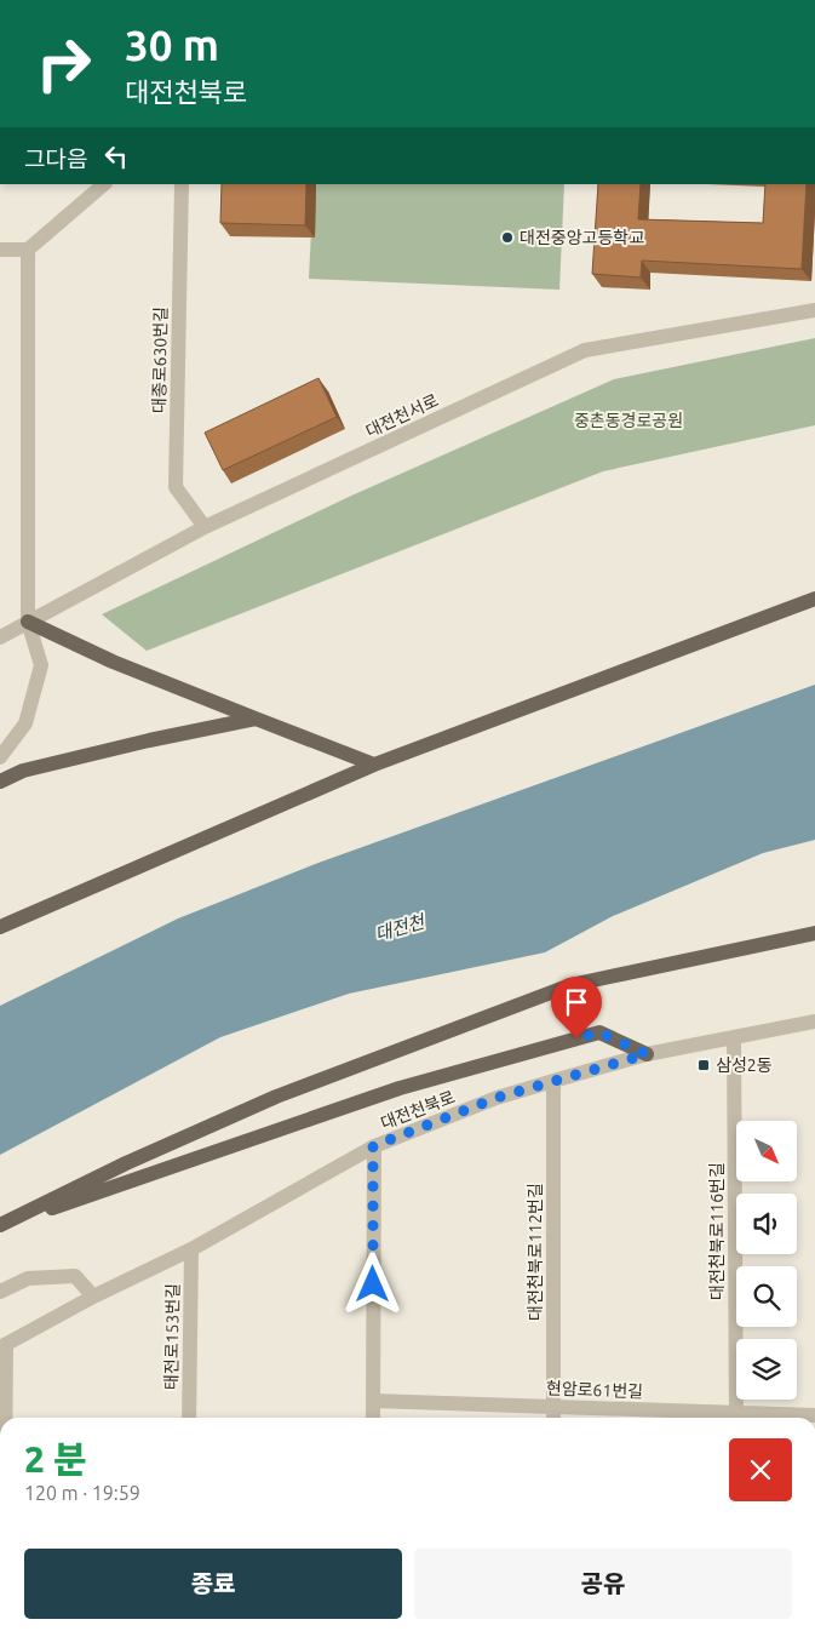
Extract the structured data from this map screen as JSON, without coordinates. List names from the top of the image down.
{
  "streets": {
    "street": [
      "대종로630번길",
      "대전천서로",
      "대전천북로",
      "대전천북로116번길",
      "대전천북로112번길",
      "태전로153번길",
      "현암로61번길"
    ]
  },
  "crossings": [
    ["대종로630번길", "대전천서로"],
    ["대전천북로", "대전천북로116번길"],
    ["대전천북로", "대전천북로112번길"],
    ["대전천북로", "태전로153번길"],
    ["대전천북로116번길", "현암로61번길"],
    ["대전천북로112번길", "현암로61번길"]
  ],
  "water": ["대전천"],
  "parks": ["중촌동경로공원"],
  "places": {
    "other": ["대전중앙고등학교"],
    "transit": ["삼성2동"]
  },
  "north": "bottom right",
  "page": {
    "turn": ["30 m", "대전천북로"],
    "then": "그다음",
    "heading": ["2 분", "120 m · 19:59"],
    "buttons": ["종료", "공유"]
  }
}
